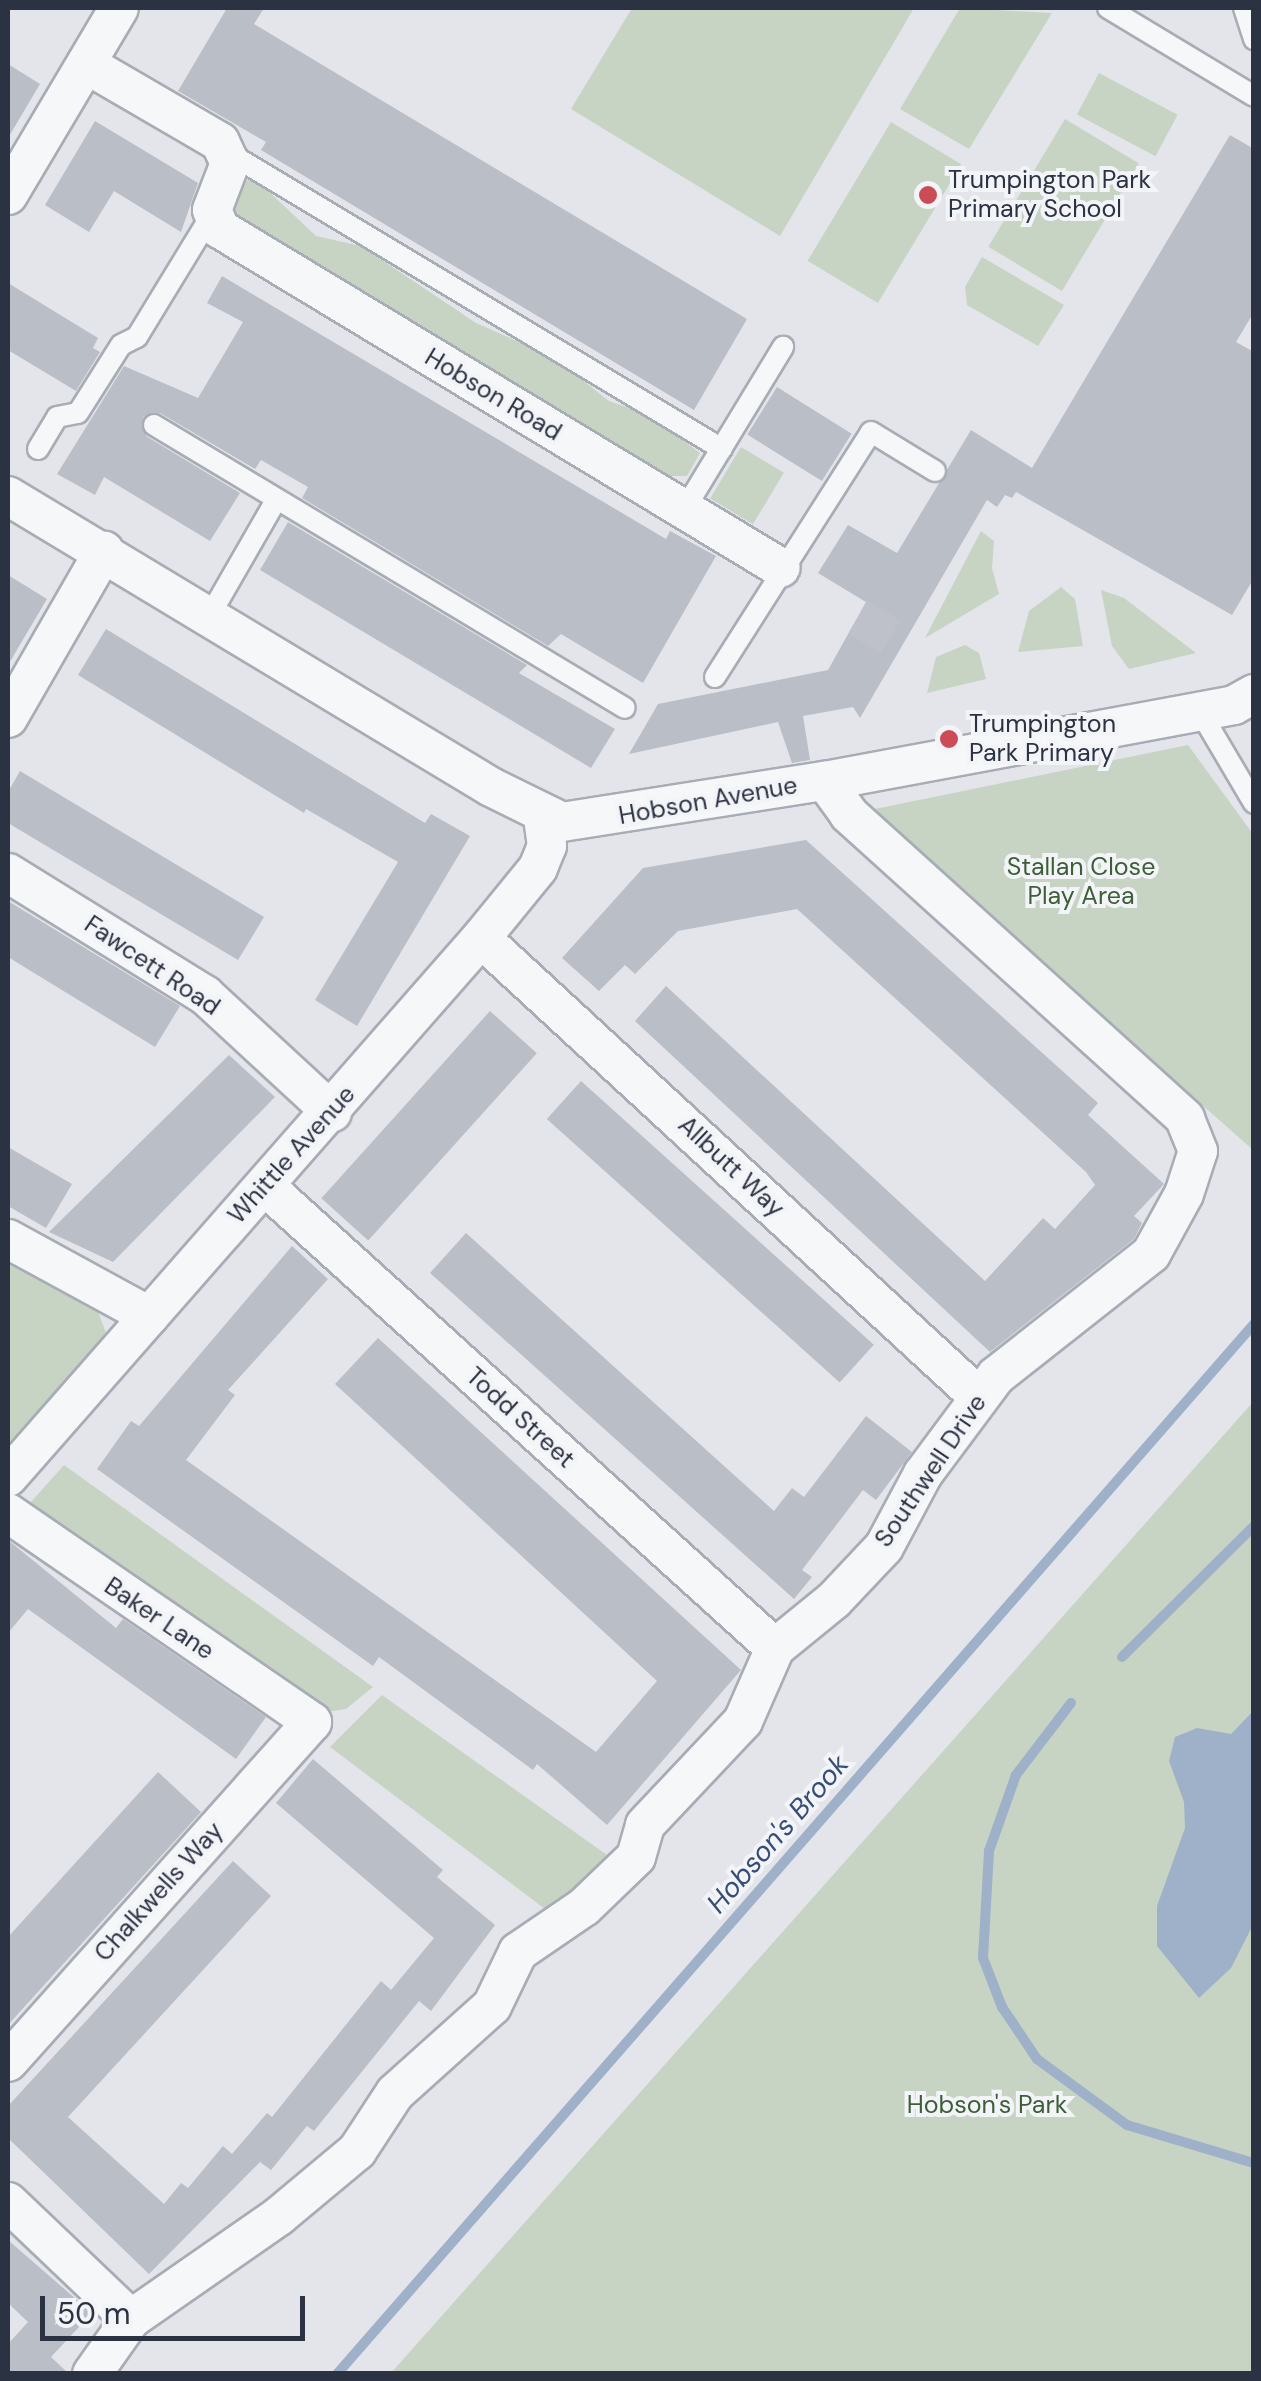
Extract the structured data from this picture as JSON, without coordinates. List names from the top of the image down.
{
  "streets": {
    "street": [
      "Hobson Road",
      "Hobson Avenue",
      "Fawcett Road",
      "Whittle Avenue",
      "Allbutt Way",
      "Todd Street",
      "Southwell Drive",
      "Baker Lane",
      "Chalkwells Way"
    ]
  },
  "crossings": [
    ["Hobson Avenue", "Whittle Avenue"],
    ["Hobson Avenue", "Southwell Drive"],
    ["Fawcett Road", "Whittle Avenue"],
    ["Whittle Avenue", "Allbutt Way"],
    ["Whittle Avenue", "Todd Street"],
    ["Allbutt Way", "Southwell Drive"],
    ["Todd Street", "Southwell Drive"],
    ["Baker Lane", "Chalkwells Way"]
  ],
  "water": ["Hobson's Brook"],
  "parks": ["Stallan Close Play Area", "Hobson's Park"],
  "places": ["Trumpington Park Primary School", "Trumpington Park Primary"],
  "scale_bar": "50 m"
}
